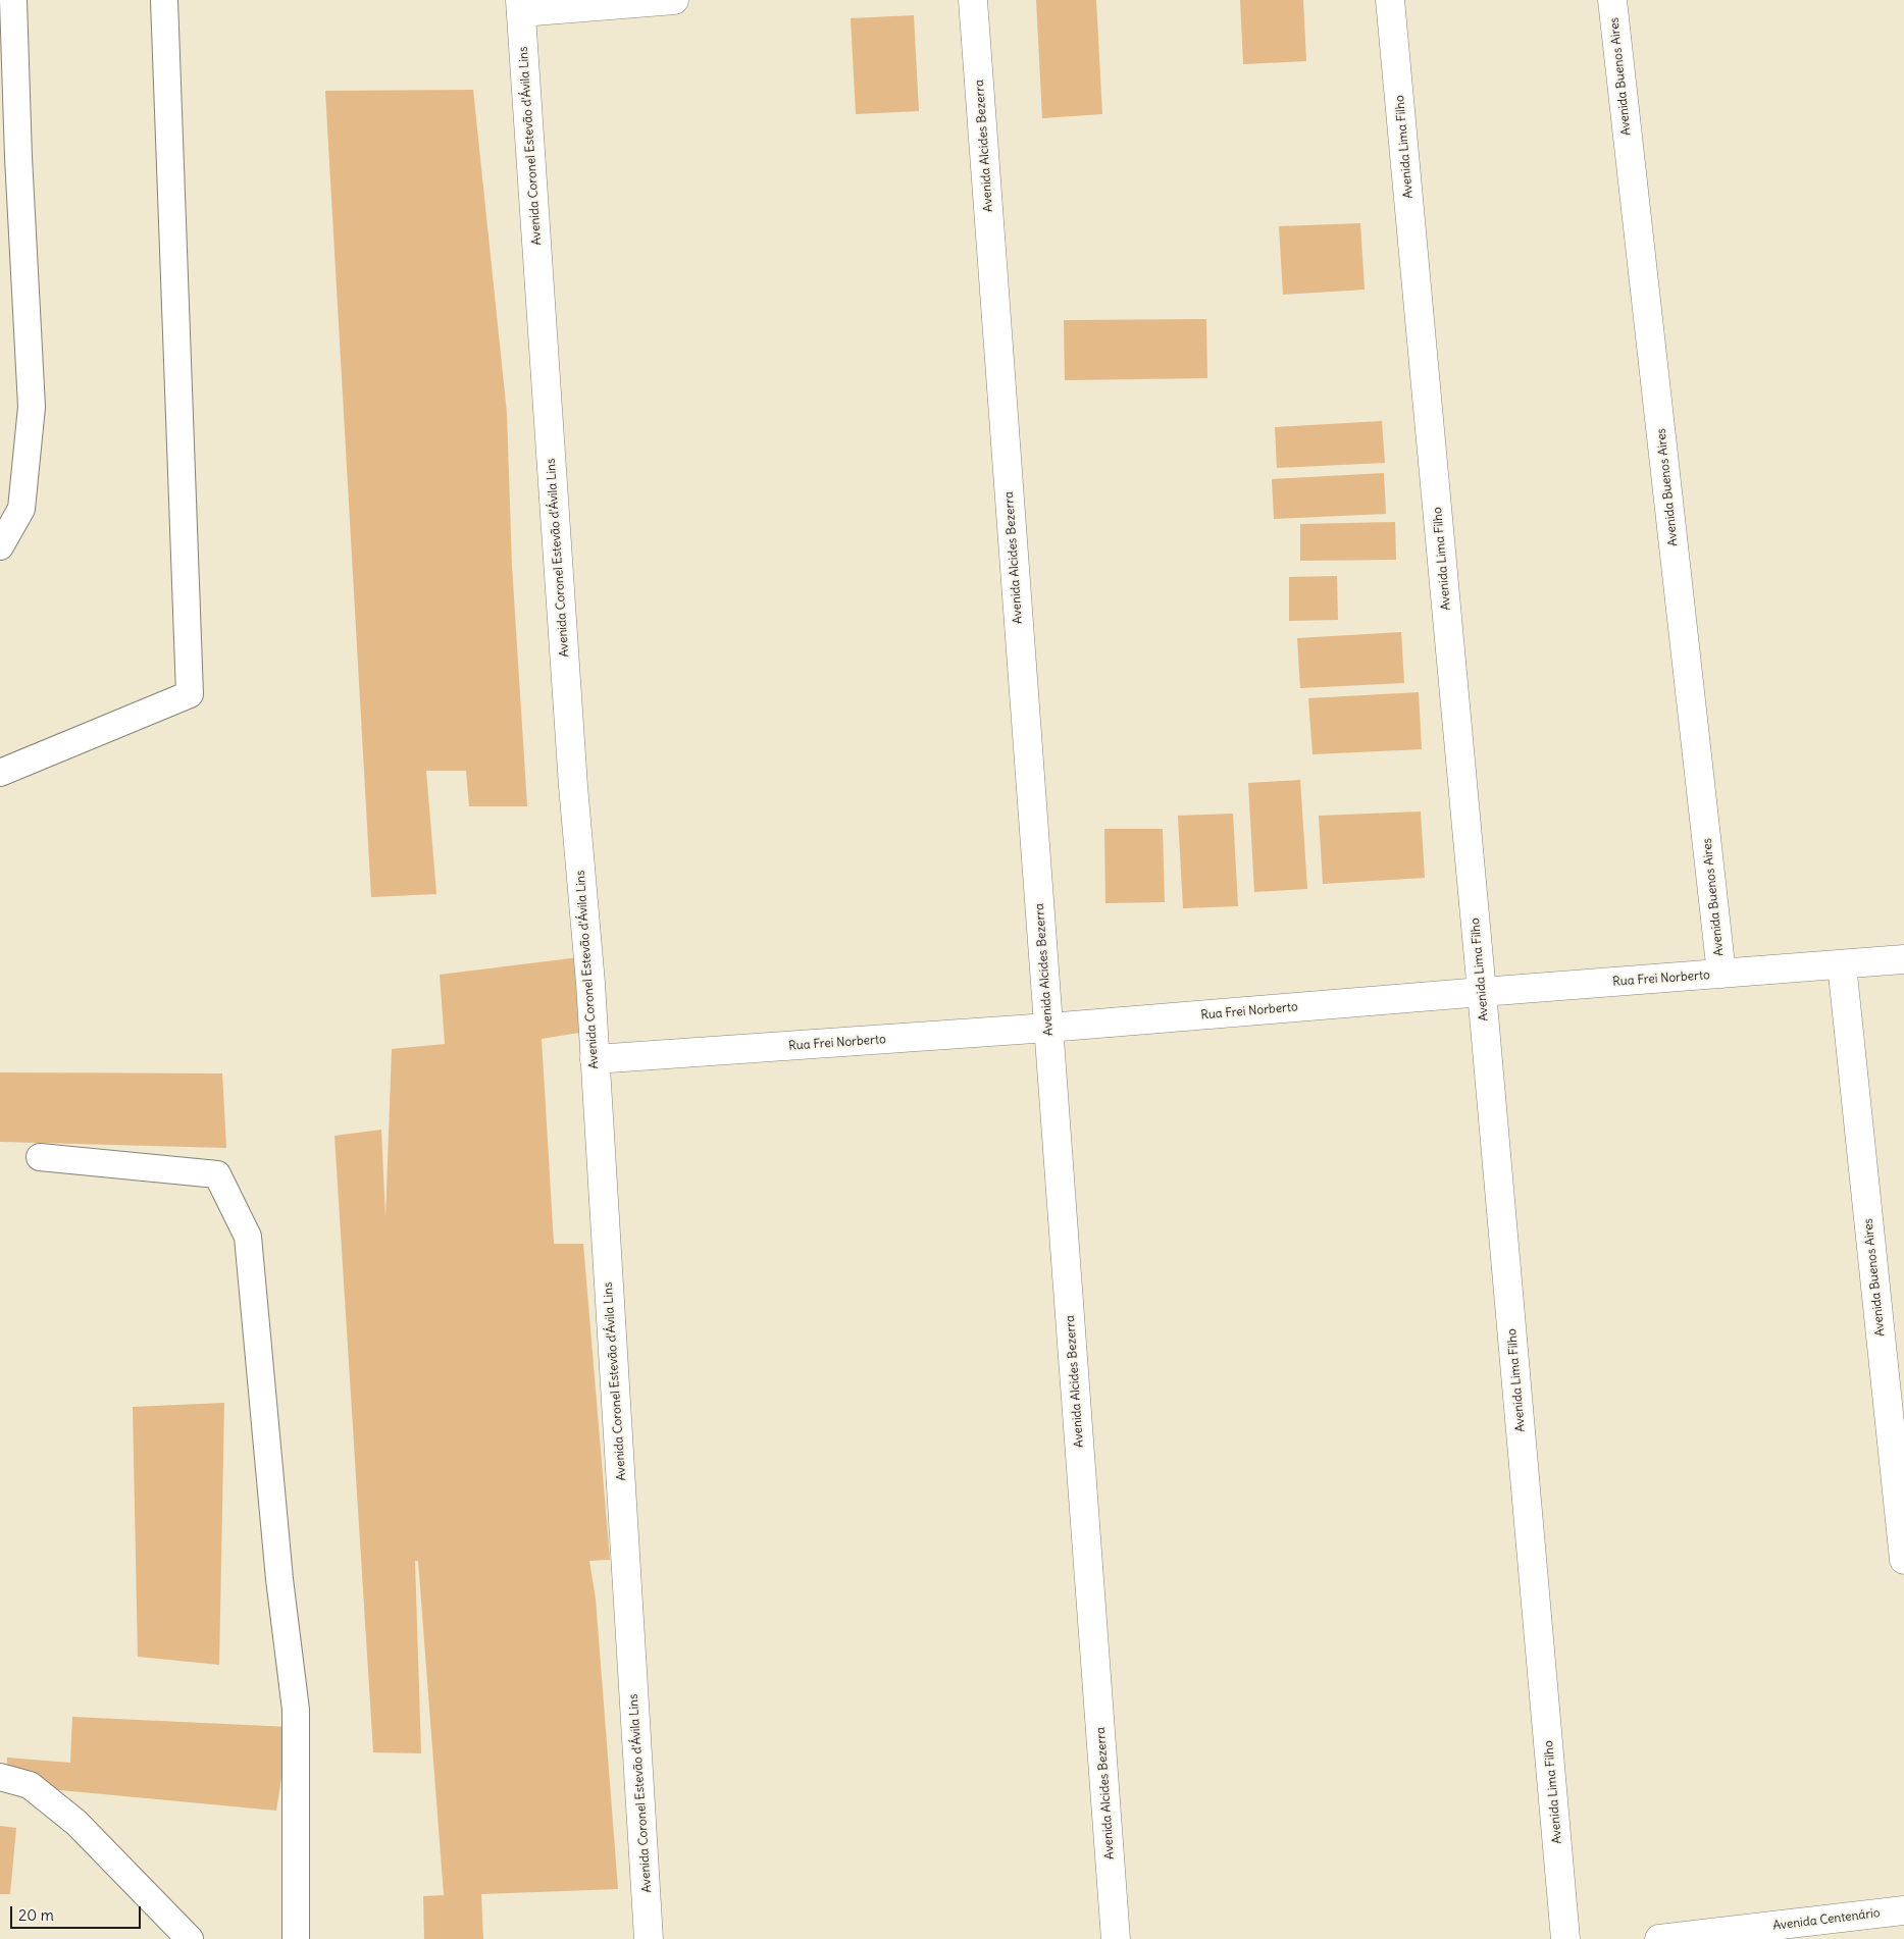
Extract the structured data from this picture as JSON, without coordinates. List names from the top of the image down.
{
  "streets": {
    "street": [
      "Avenida Buenos Aires",
      "Avenida Coronel Estevão d'Ávila Lins",
      "Avenida Alcides Bezerra",
      "Avenida Lima Filho",
      "Rua Frei Norberto",
      "Avenida Centenário"
    ]
  },
  "crossings": [
    ["Avenida Buenos Aires", "Rua Frei Norberto"],
    ["Avenida Coronel Estevão d'Ávila Lins", "Rua Frei Norberto"],
    ["Avenida Alcides Bezerra", "Rua Frei Norberto"],
    ["Avenida Lima Filho", "Rua Frei Norberto"]
  ],
  "scale_bar": "20 m"
}
